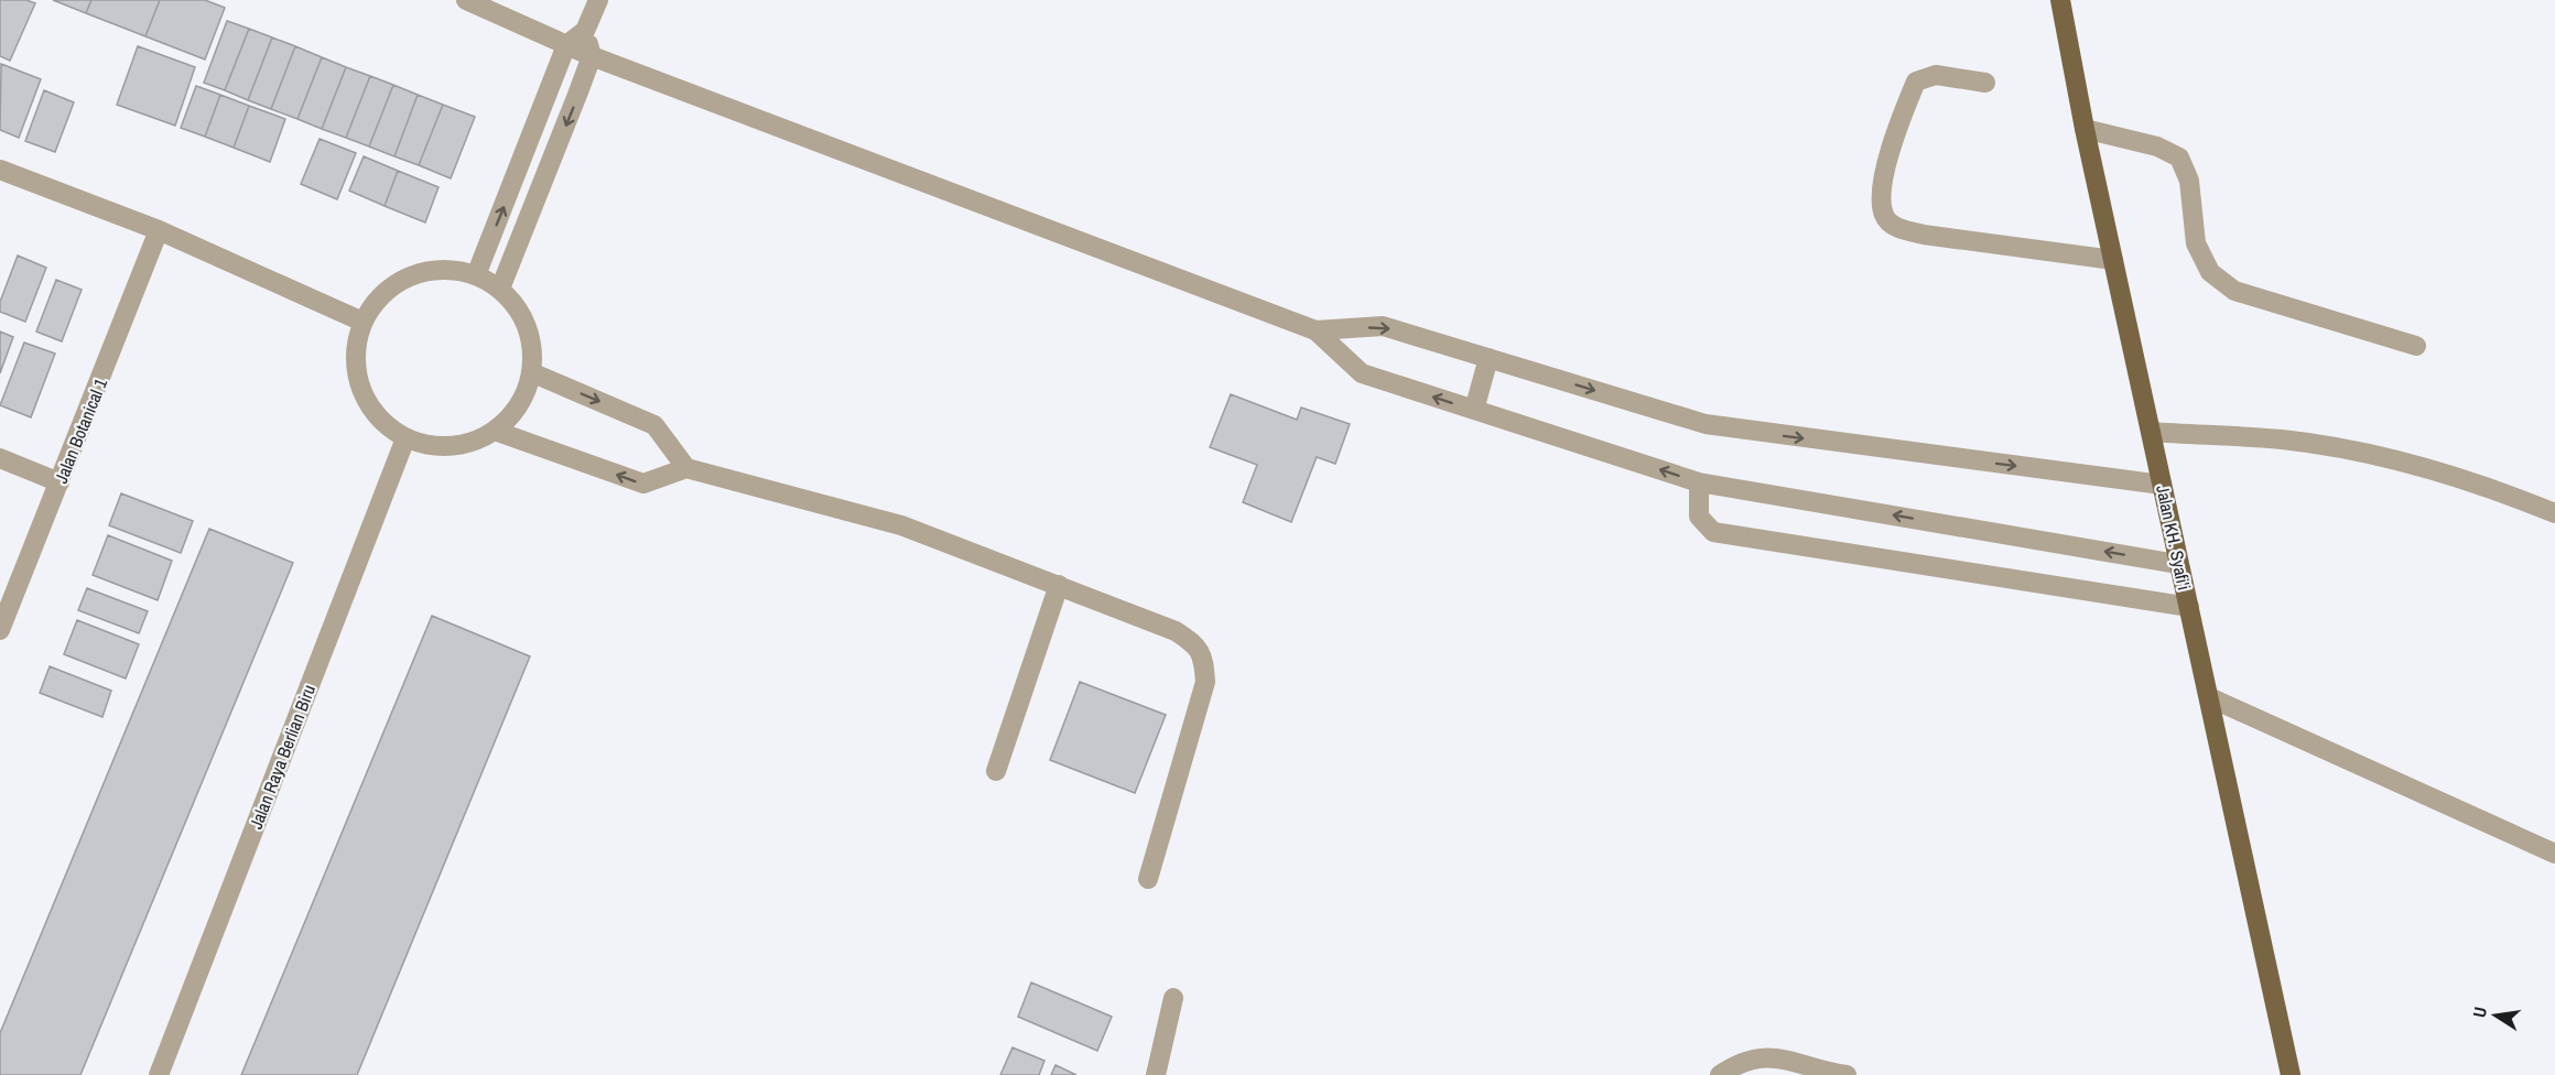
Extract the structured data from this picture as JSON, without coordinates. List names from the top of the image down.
{
  "streets": {
    "main road": ["Jalan KH. Syafi'i"],
    "street": ["Jalan Botanical 1", "Jalan Raya Berlian Biru"]
  },
  "north": "left"
}
